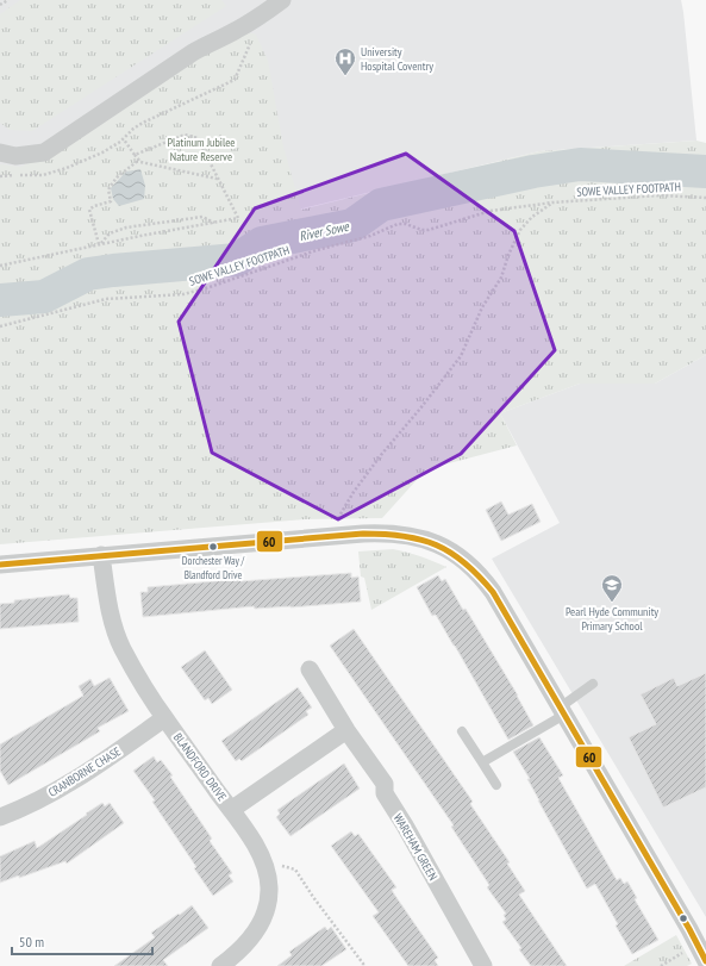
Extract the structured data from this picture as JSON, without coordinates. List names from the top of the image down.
{
  "streets": {
    "street": ["BLANDFORD DRIVE", "CRANBORNE CHASE", "WAREHAM GREEN"],
    "path": ["SOWE VALLEY FOOTPATH"]
  },
  "crossings": [
    ["BLANDFORD DRIVE", "CRANBORNE CHASE"]
  ],
  "water": ["River Sowe"],
  "parks": ["Platinum Jubilee Nature Reserve"],
  "places": {
    "hospital": ["University Hospital Coventry"],
    "other": ["Dorchester Way / Blandford Drive"],
    "school or university": ["Pearl Hyde Community Primary School"]
  },
  "lines": ["transit line 60"],
  "scale_bar": "50 m"
}
